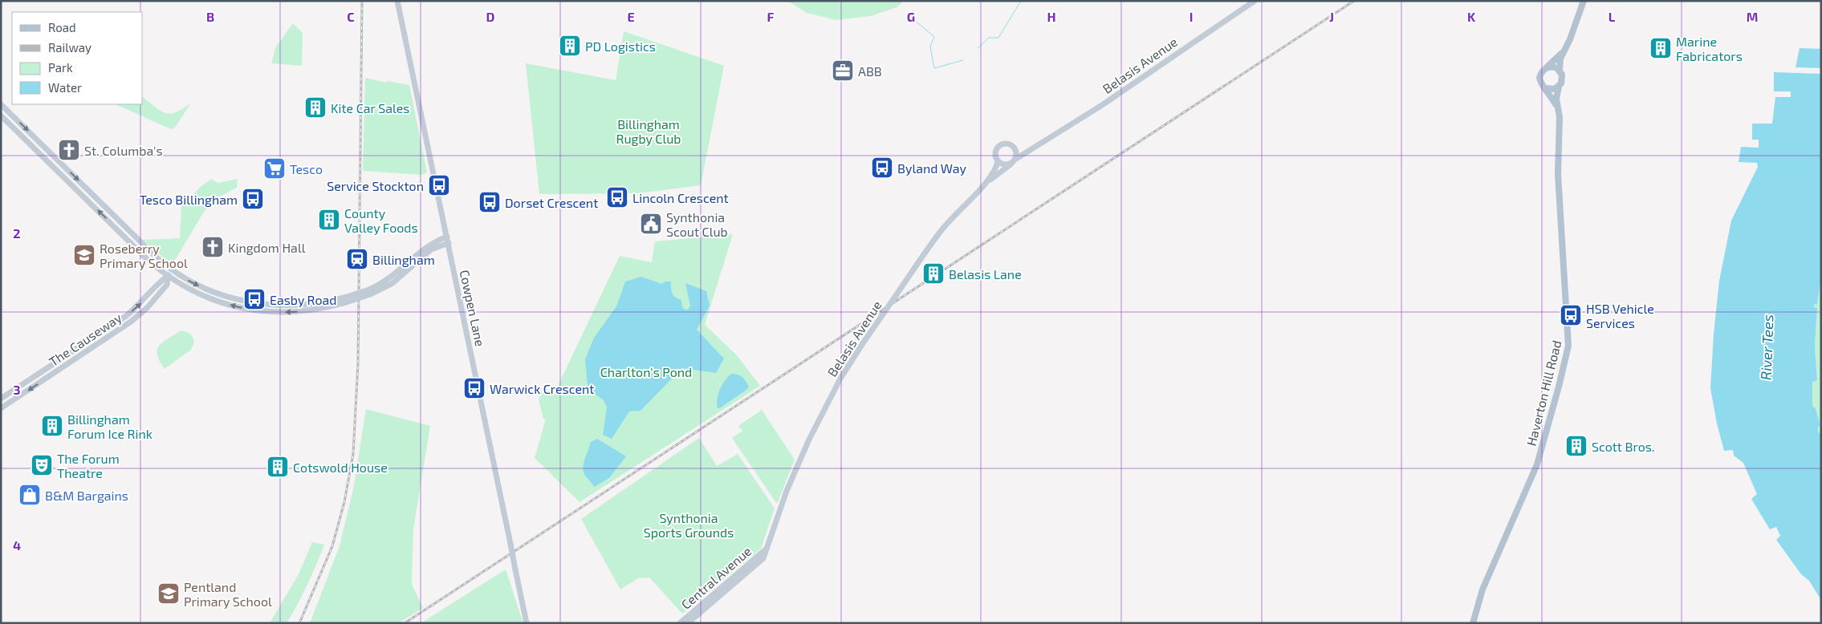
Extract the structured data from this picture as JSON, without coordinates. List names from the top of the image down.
{
  "streets": {
    "main road": ["Haverton Hill Road"],
    "street": [
      "Belasis Avenue",
      "Cowpen Lane",
      "The Causeway",
      "Central Avenue"
    ]
  },
  "crossings": [
    ["Belasis Avenue", "Central Avenue"]
  ],
  "water": ["River Tees"],
  "parks": ["Billingham Rugby Club", "Charlton's Pond", "Synthonia Sports Grounds"],
  "places": {
    "building": [
      "PD Logistics",
      "Marine Fabricators",
      "Kite Car Sales",
      "County Valley Foods",
      "Belasis Lane",
      "Billingham Forum Ice Rink",
      "Scott Bros.",
      "Cotswold House"
    ],
    "office": ["ABB"],
    "church": ["St. Columba's", "Kingdom Hall"],
    "bus stop": [
      "Byland Way",
      "Service Stockton",
      "Lincoln Crescent",
      "Tesco Billingham",
      "Dorset Crescent",
      "Easby Road",
      "HSB Vehicle Services",
      "Warwick Crescent"
    ],
    "supermarket": ["Tesco"],
    "public building": ["Synthonia Scout Club"],
    "school or university": ["Roseberry Primary School", "Pentland Primary School"],
    "station": ["Billingham"],
    "theatre": ["The Forum Theatre"],
    "shop": ["B&M Bargains"]
  },
  "legend": [
    "Road",
    "Railway",
    "Park",
    "Water"
  ],
  "grid": {
    "columns": [
      "B",
      "C",
      "D",
      "E",
      "F",
      "G",
      "H",
      "I",
      "J",
      "K",
      "L",
      "M"
    ],
    "rows": ["2", "3", "4"]
  }
}
